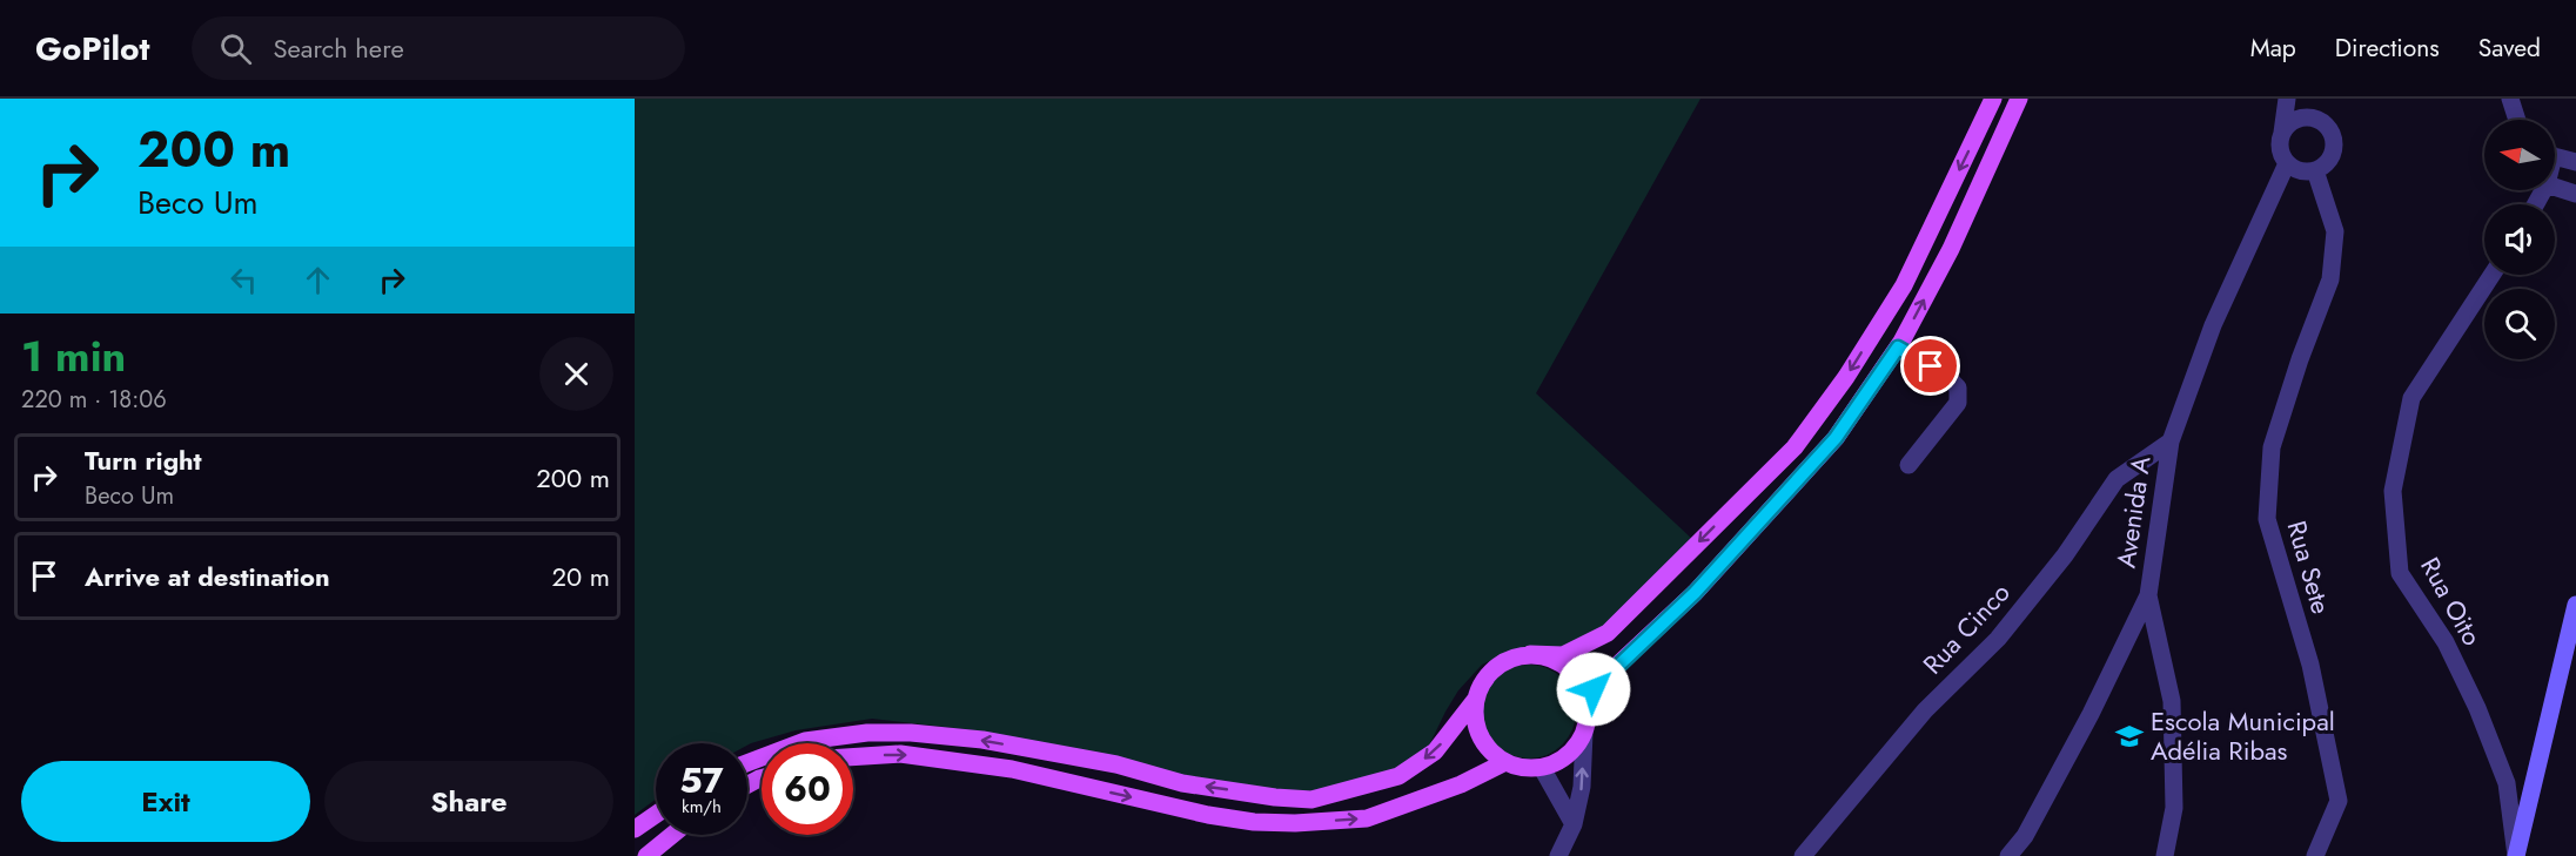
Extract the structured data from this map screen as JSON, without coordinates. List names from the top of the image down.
{
  "streets": {
    "street": [
      "Avenida A",
      "Rua Sete",
      "Rua Oito",
      "Rua Cinco"
    ]
  },
  "crossings": [
    ["Avenida A", "Rua Sete"],
    ["Avenida A", "Rua Cinco"]
  ],
  "places": {
    "school or university": ["Escola Municipal Adélia Ribas"]
  },
  "north": "left",
  "page": {
    "header": "GoPilot",
    "search": "Search here",
    "nav": ["Map", "Directions", "Saved"],
    "turn": ["200 m", "Beco Um"],
    "heading": ["1 min", "220 m · 18:06"],
    "list": [
      {
        "name": "Turn right",
        "note": "Beco Um",
        "value": "200 m"
      },
      {
        "name": "Arrive at destination",
        "value": "20 m"
      }
    ],
    "speed": "57 km/h",
    "limit": "60",
    "buttons": ["Exit", "Share"]
  }
}
